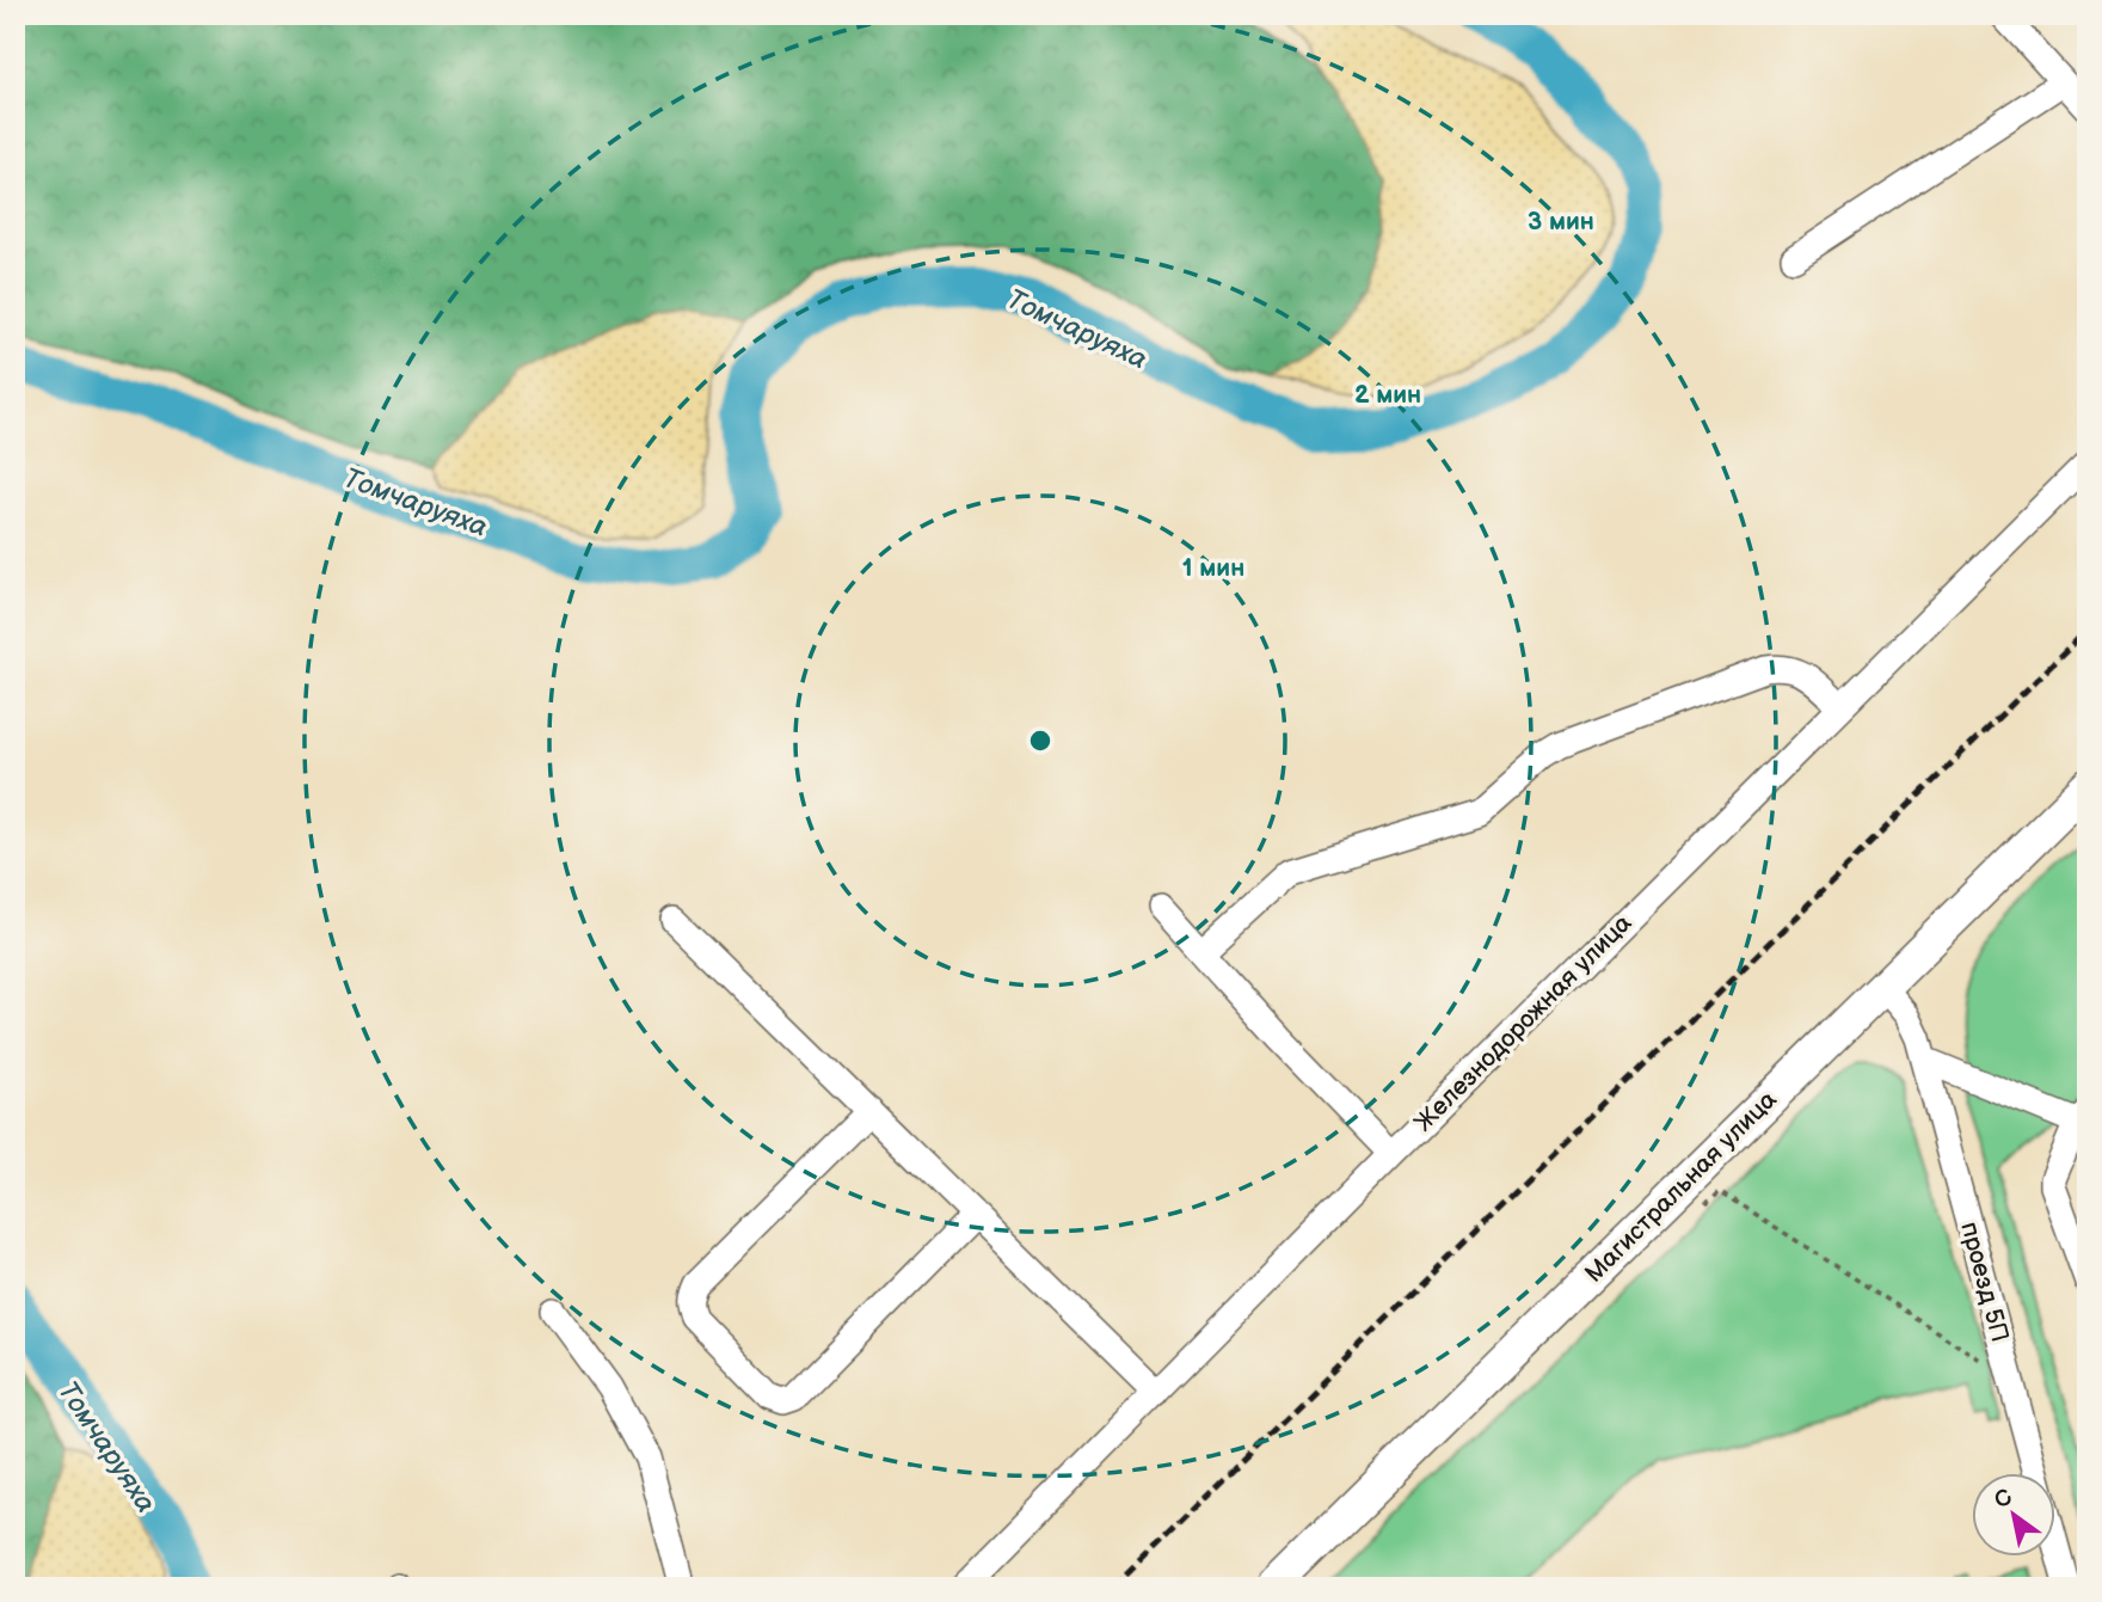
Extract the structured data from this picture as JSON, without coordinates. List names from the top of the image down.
{
  "streets": {
    "main road": ["Магистральная улица"],
    "street": ["Железнодорожная улица", "проезд 5П"]
  },
  "crossings": [
    ["Магистральная улица", "проезд 5П"]
  ],
  "water": ["Томчаруяха"],
  "north": "top left",
  "rings": ["3 мин", "2 мин", "1 мин"]
}
